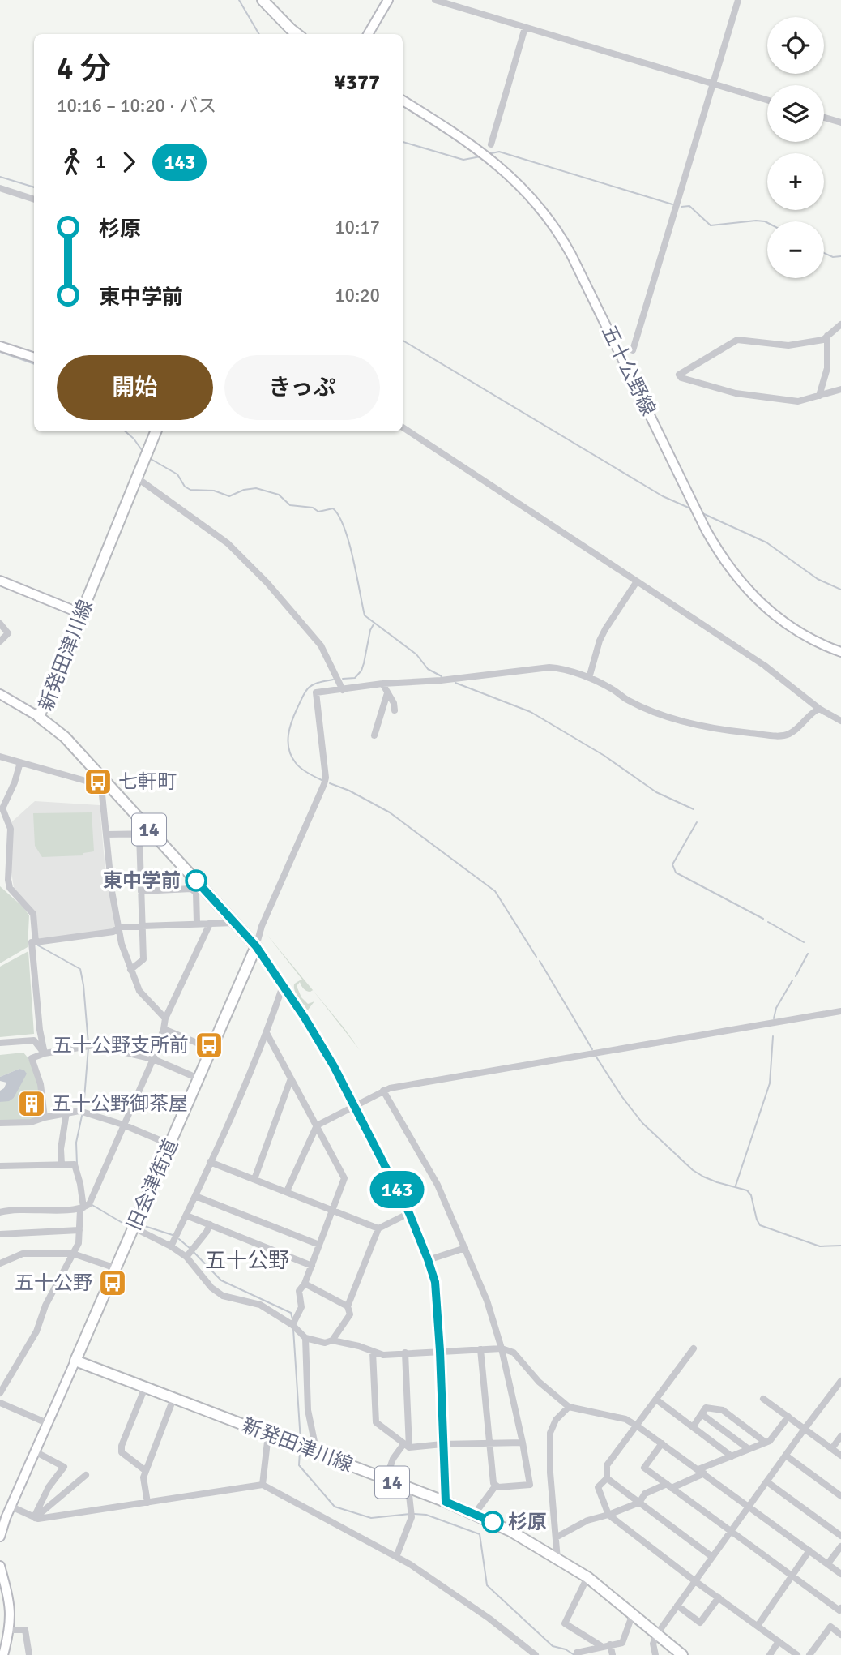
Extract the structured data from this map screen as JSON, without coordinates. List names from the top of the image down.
{
  "streets": {
    "main road": ["新発田津川線", "14", "旧会津街道"],
    "street": ["五十公野線"]
  },
  "crossings": [
    ["新発田津川線", "旧会津街道"]
  ],
  "districts": ["五十公野"],
  "places": {
    "bus stop": ["七軒町", "五十公野支所前", "五十公野"],
    "other": ["東中学前", "杉原"],
    "building": ["五十公野御茶屋"]
  },
  "lines": ["bus line 143"],
  "page": {
    "on_map": "143",
    "map_buttons": ["+", "−"],
    "heading": ["4 分", "10:16 – 10:20 · バス", "¥377"],
    "legs": ["1", "143"],
    "list": [
      {
        "name": "杉原",
        "value": "10:17"
      },
      {
        "name": "東中学前",
        "value": "10:20"
      }
    ],
    "buttons": ["開始", "きっぷ"]
  }
}
